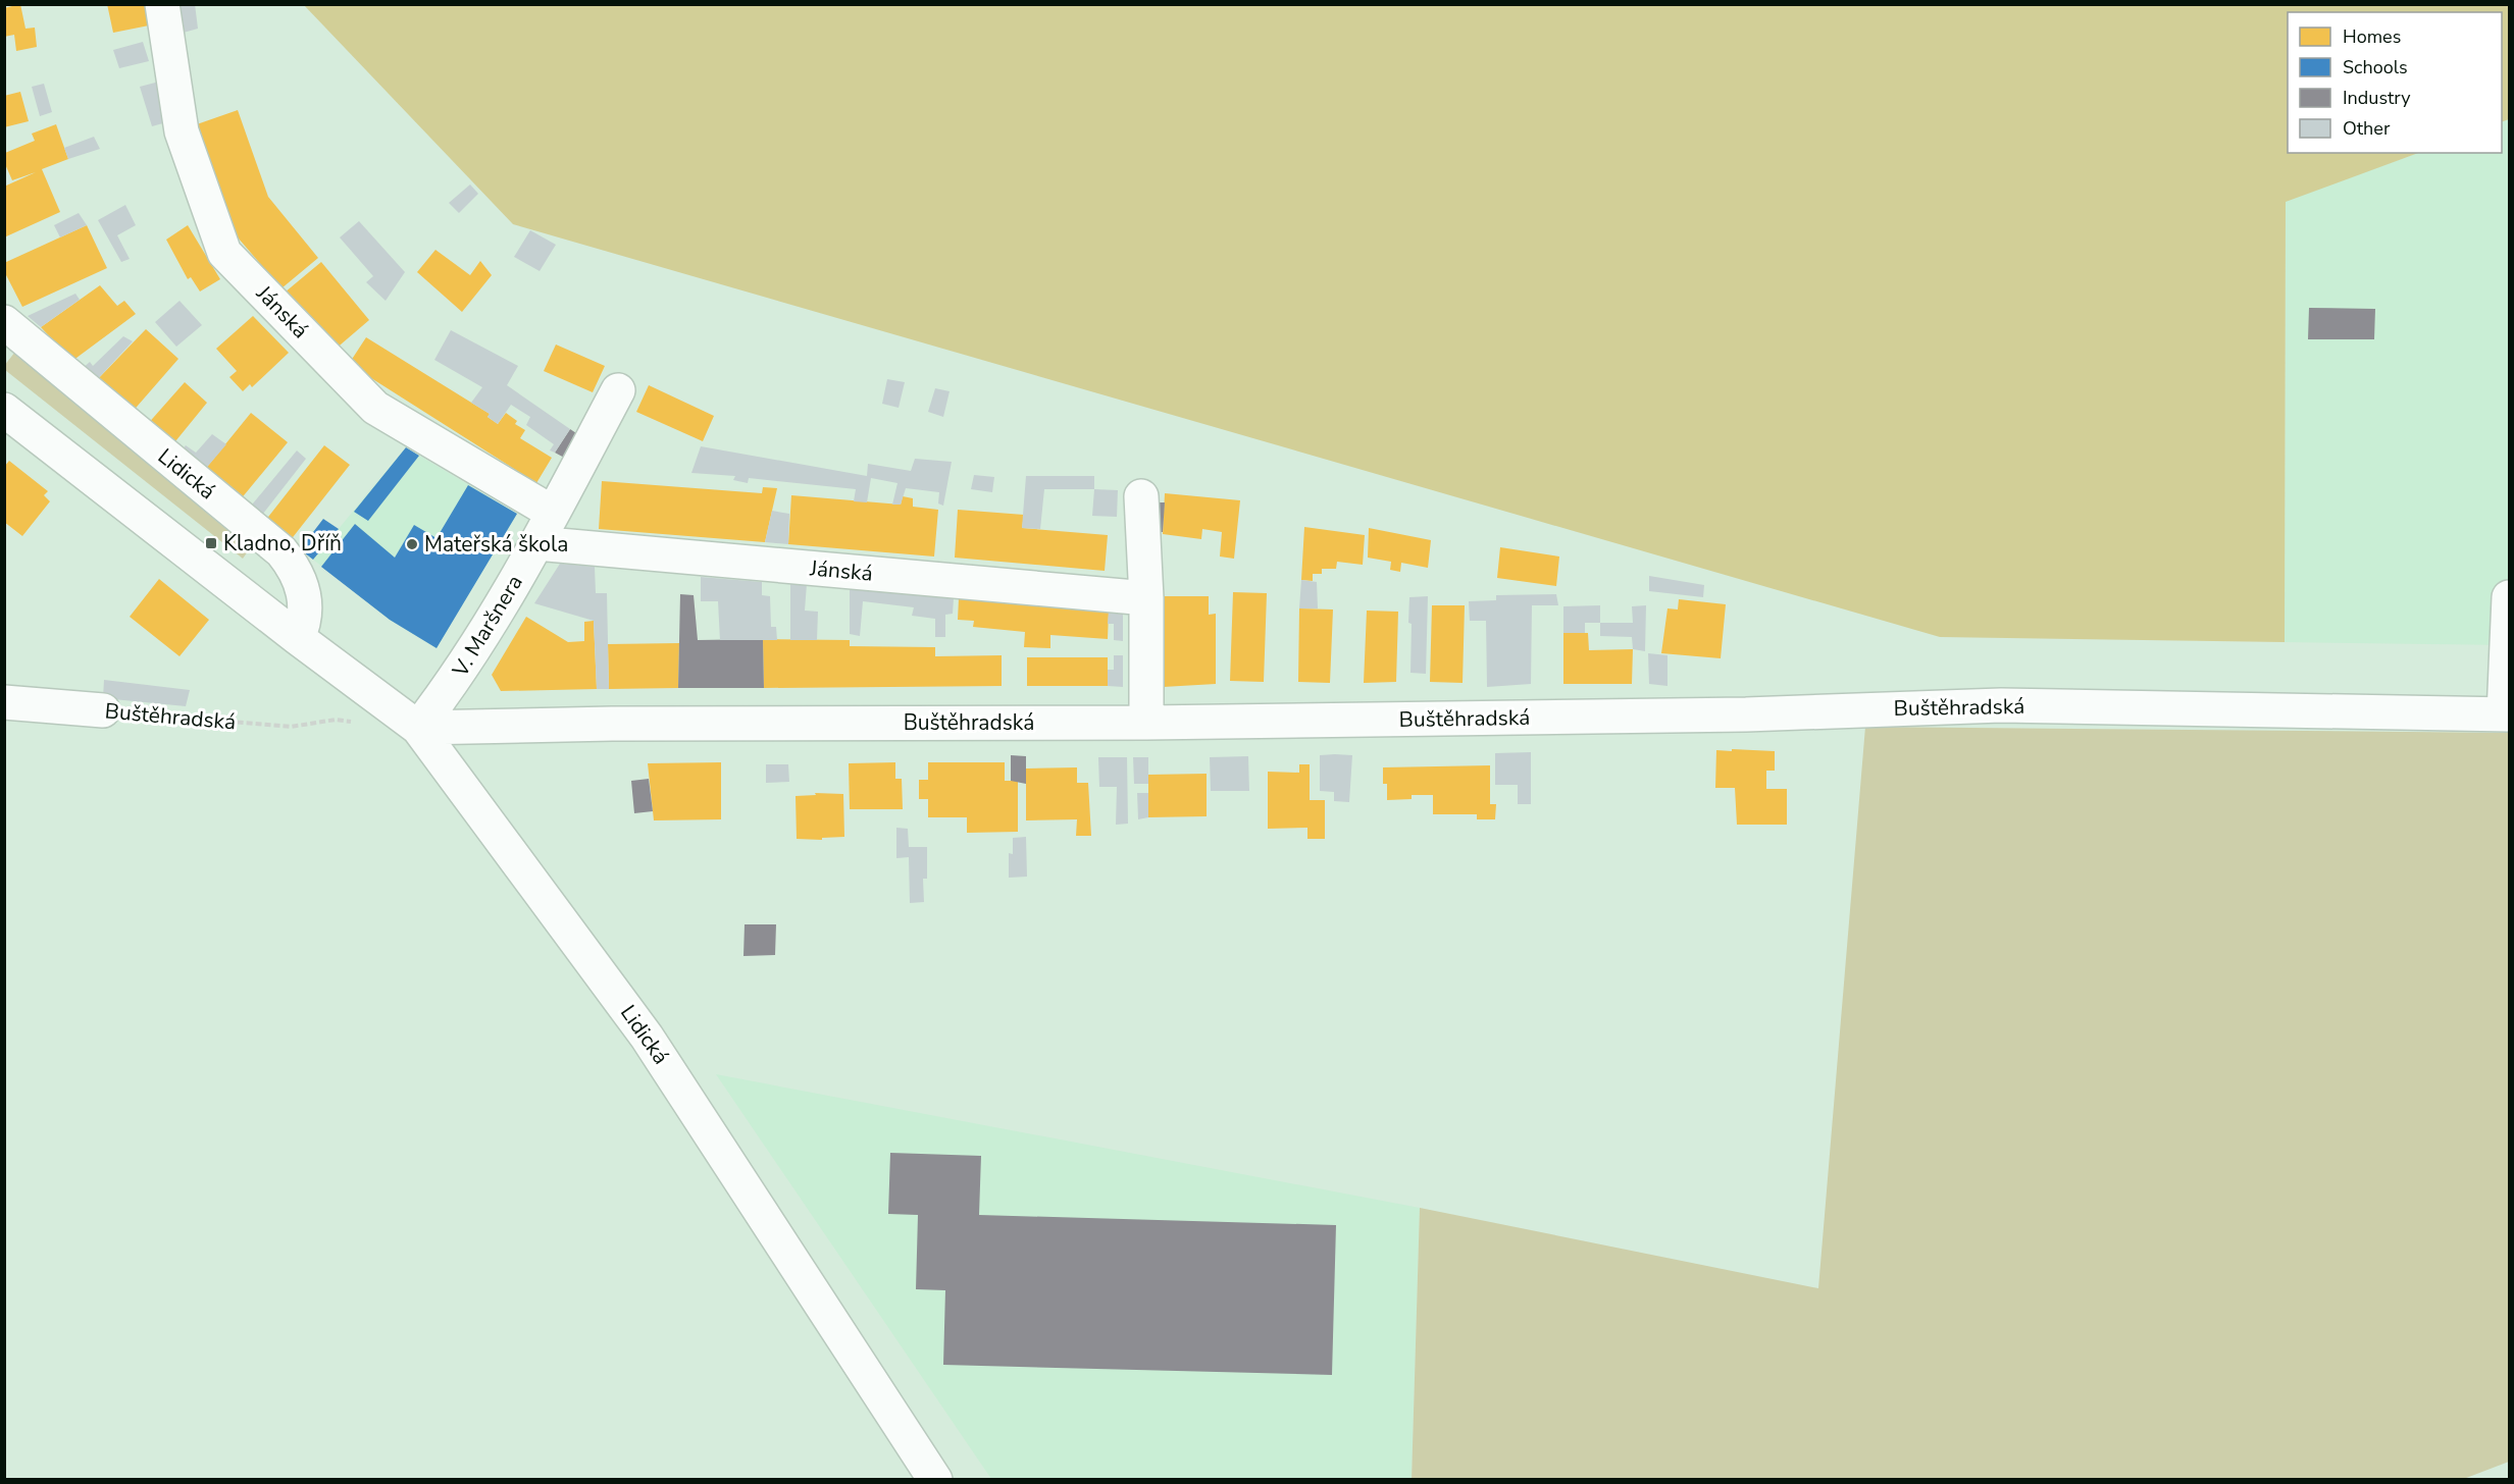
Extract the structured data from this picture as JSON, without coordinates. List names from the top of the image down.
{
  "streets": {
    "street": [
      "Jánská",
      "Lidická",
      "V. Maršnera",
      "Buštěhradská"
    ]
  },
  "crossings": [
    ["Jánská", "V. Maršnera"],
    ["Lidická", "V. Maršnera"],
    ["Lidická", "Buštěhradská"],
    ["V. Maršnera", "Buštěhradská"]
  ],
  "places": {
    "transit": ["Kladno, Dříň"],
    "other": ["Mateřská škola"]
  },
  "legend": [
    "Homes",
    "Schools",
    "Industry",
    "Other"
  ]
}
